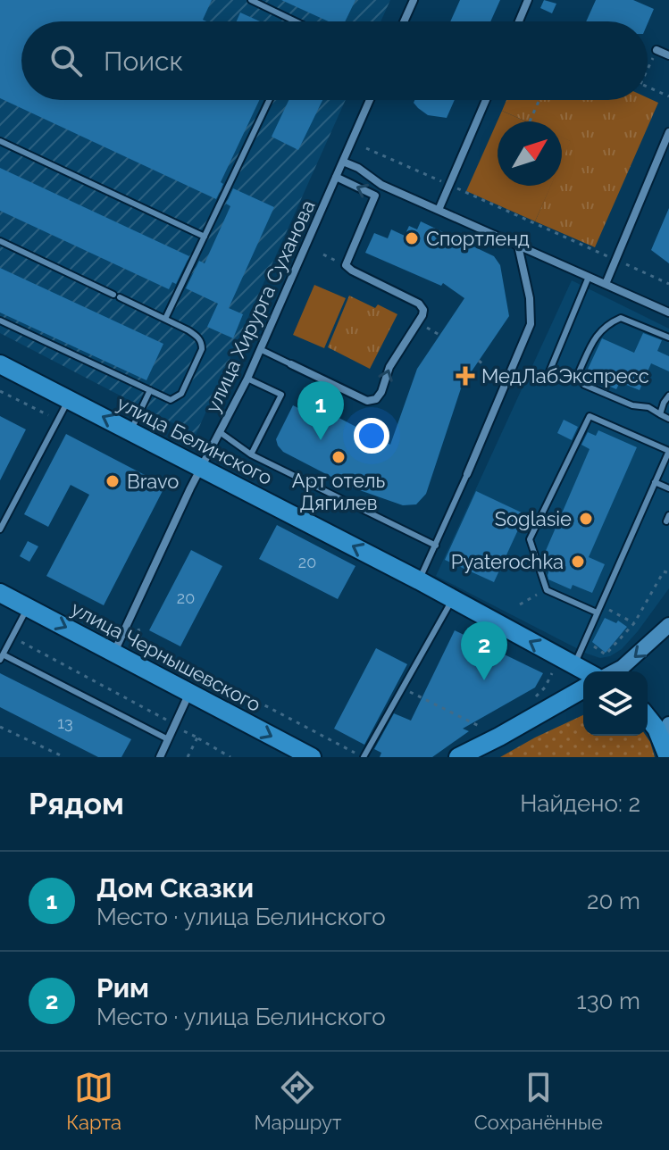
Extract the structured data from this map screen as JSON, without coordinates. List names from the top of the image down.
{
  "streets": {
    "main road": ["улица Белинского", "улица Чернышевского"],
    "street": ["улица Хирурга Суханова"]
  },
  "crossings": [
    ["улица Хирурга Суханова", "улица Белинского"],
    ["улица Хирурга Суханова", "улица Чернышевского"]
  ],
  "one_way": ["улица Белинского", "улица Чернышевского"],
  "places": {
    "other": [
      "Спортленд",
      "Арт отель Дягилев",
      "Bravo",
      "Soglasie",
      "Pyaterochka"
    ],
    "health": ["МедЛабЭкспресс"]
  },
  "house_numbers": ["20", "20", "13"],
  "north": "top right",
  "page": {
    "search": "Поиск",
    "pins": ["1", "2"],
    "heading": ["Рядом", "Найдено: 2"],
    "list": [
      {
        "mark": "1",
        "name": "Дом Сказки",
        "note": "Место · улица Белинского",
        "value": "20 m"
      },
      {
        "mark": "2",
        "name": "Рим",
        "note": "Место · улица Белинского",
        "value": "130 m"
      }
    ],
    "nav": ["Карта", "Маршрут", "Сохранённые"]
  }
}
